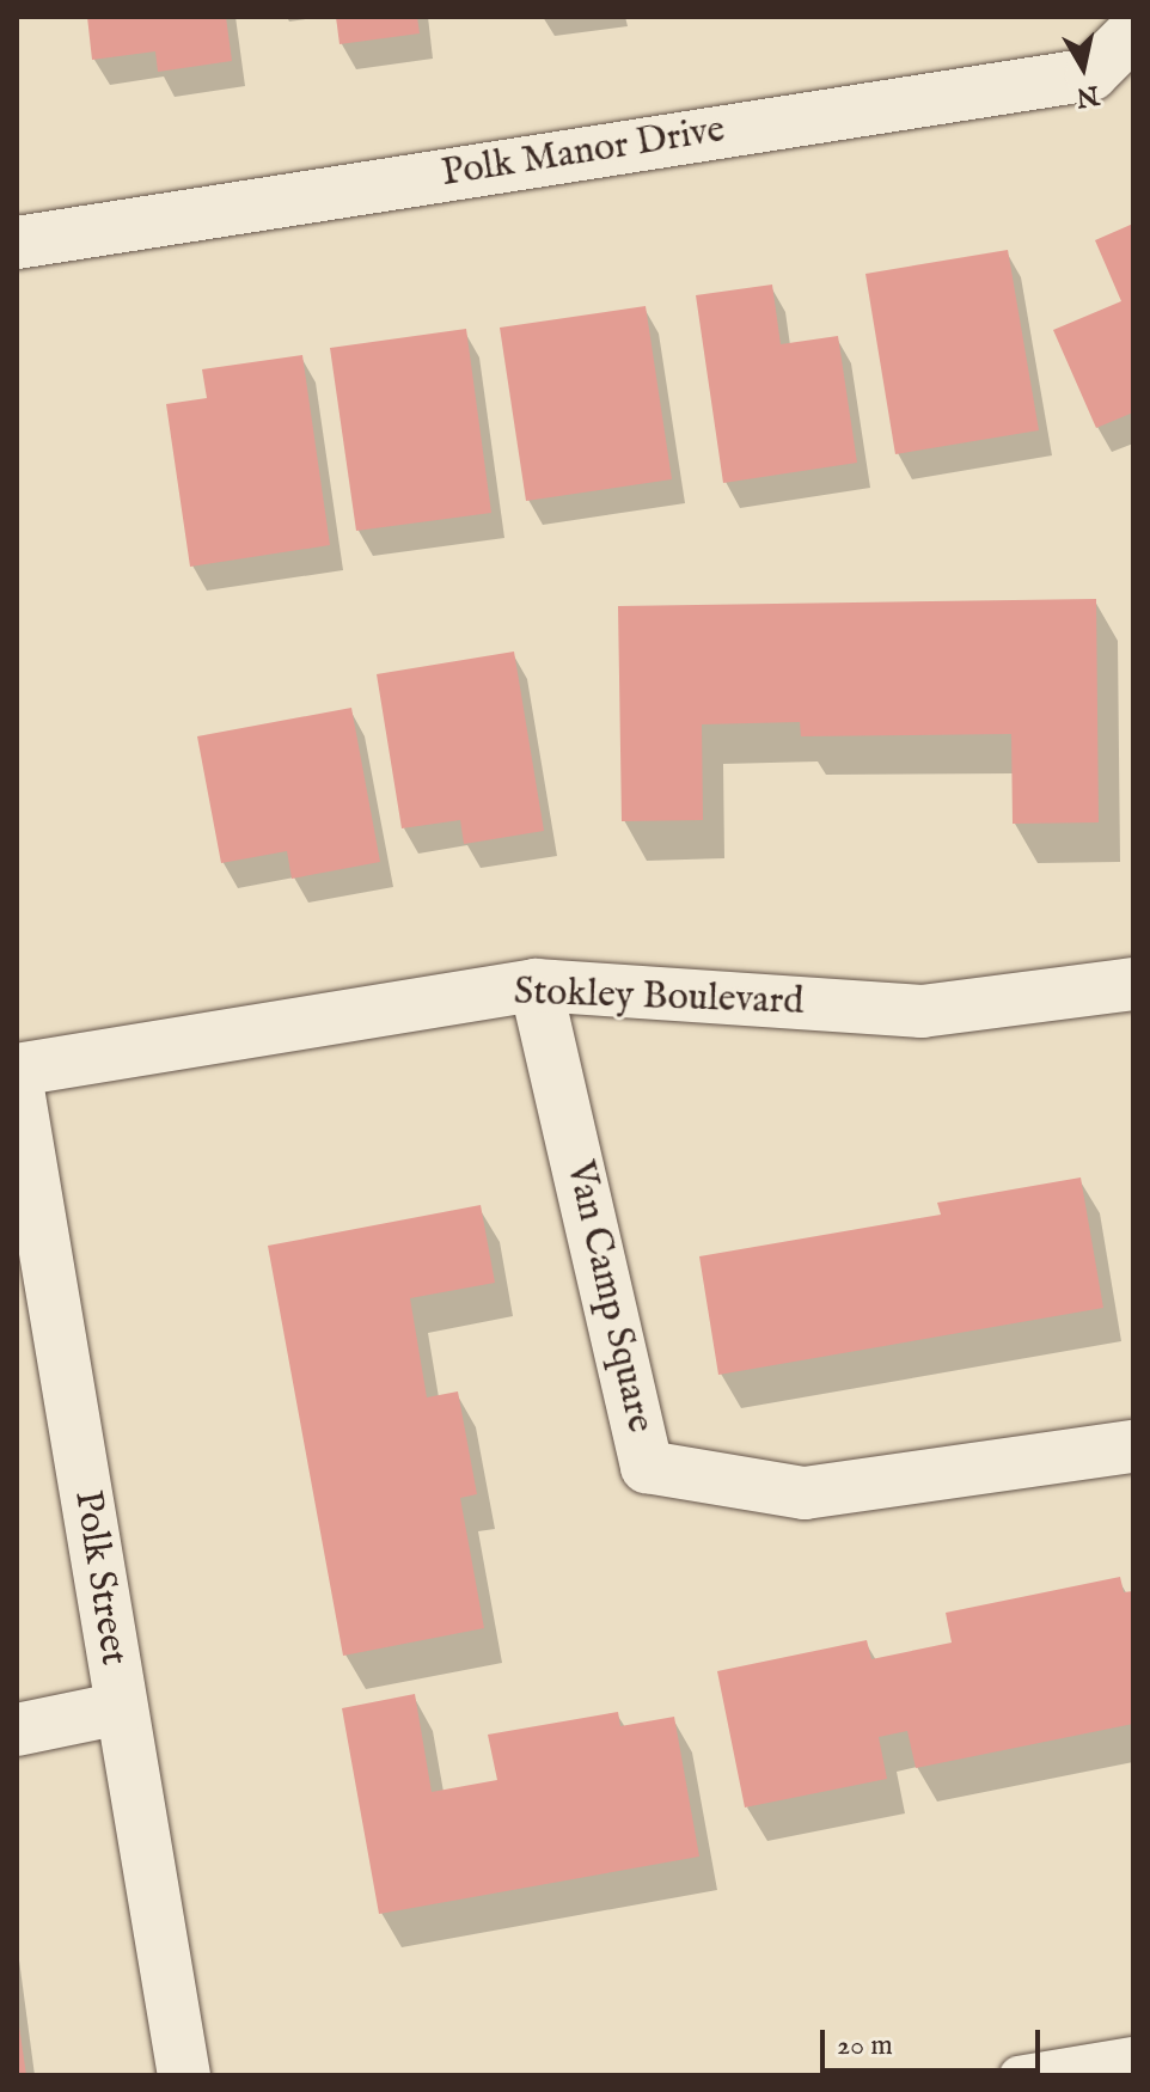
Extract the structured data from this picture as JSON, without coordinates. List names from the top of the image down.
{
  "streets": {
    "street": [
      "Polk Manor Drive",
      "Stokley Boulevard",
      "Van Camp Square",
      "Polk Street"
    ]
  },
  "crossings": [
    ["Stokley Boulevard", "Van Camp Square"]
  ],
  "scale_bar": "20 m",
  "north": "bottom"
}
